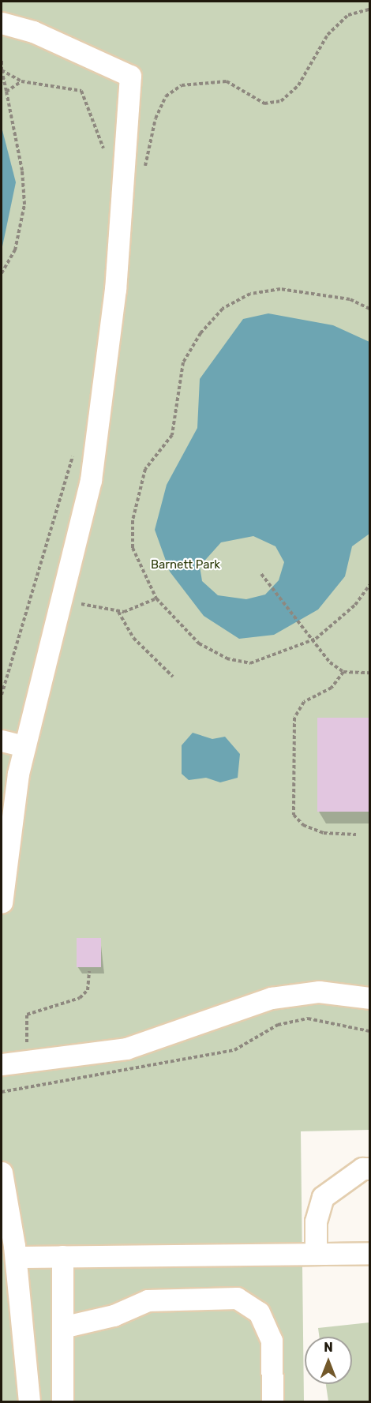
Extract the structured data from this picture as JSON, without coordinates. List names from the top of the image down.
{
  "parks": ["Barnett Park"],
  "north": "top"
}
